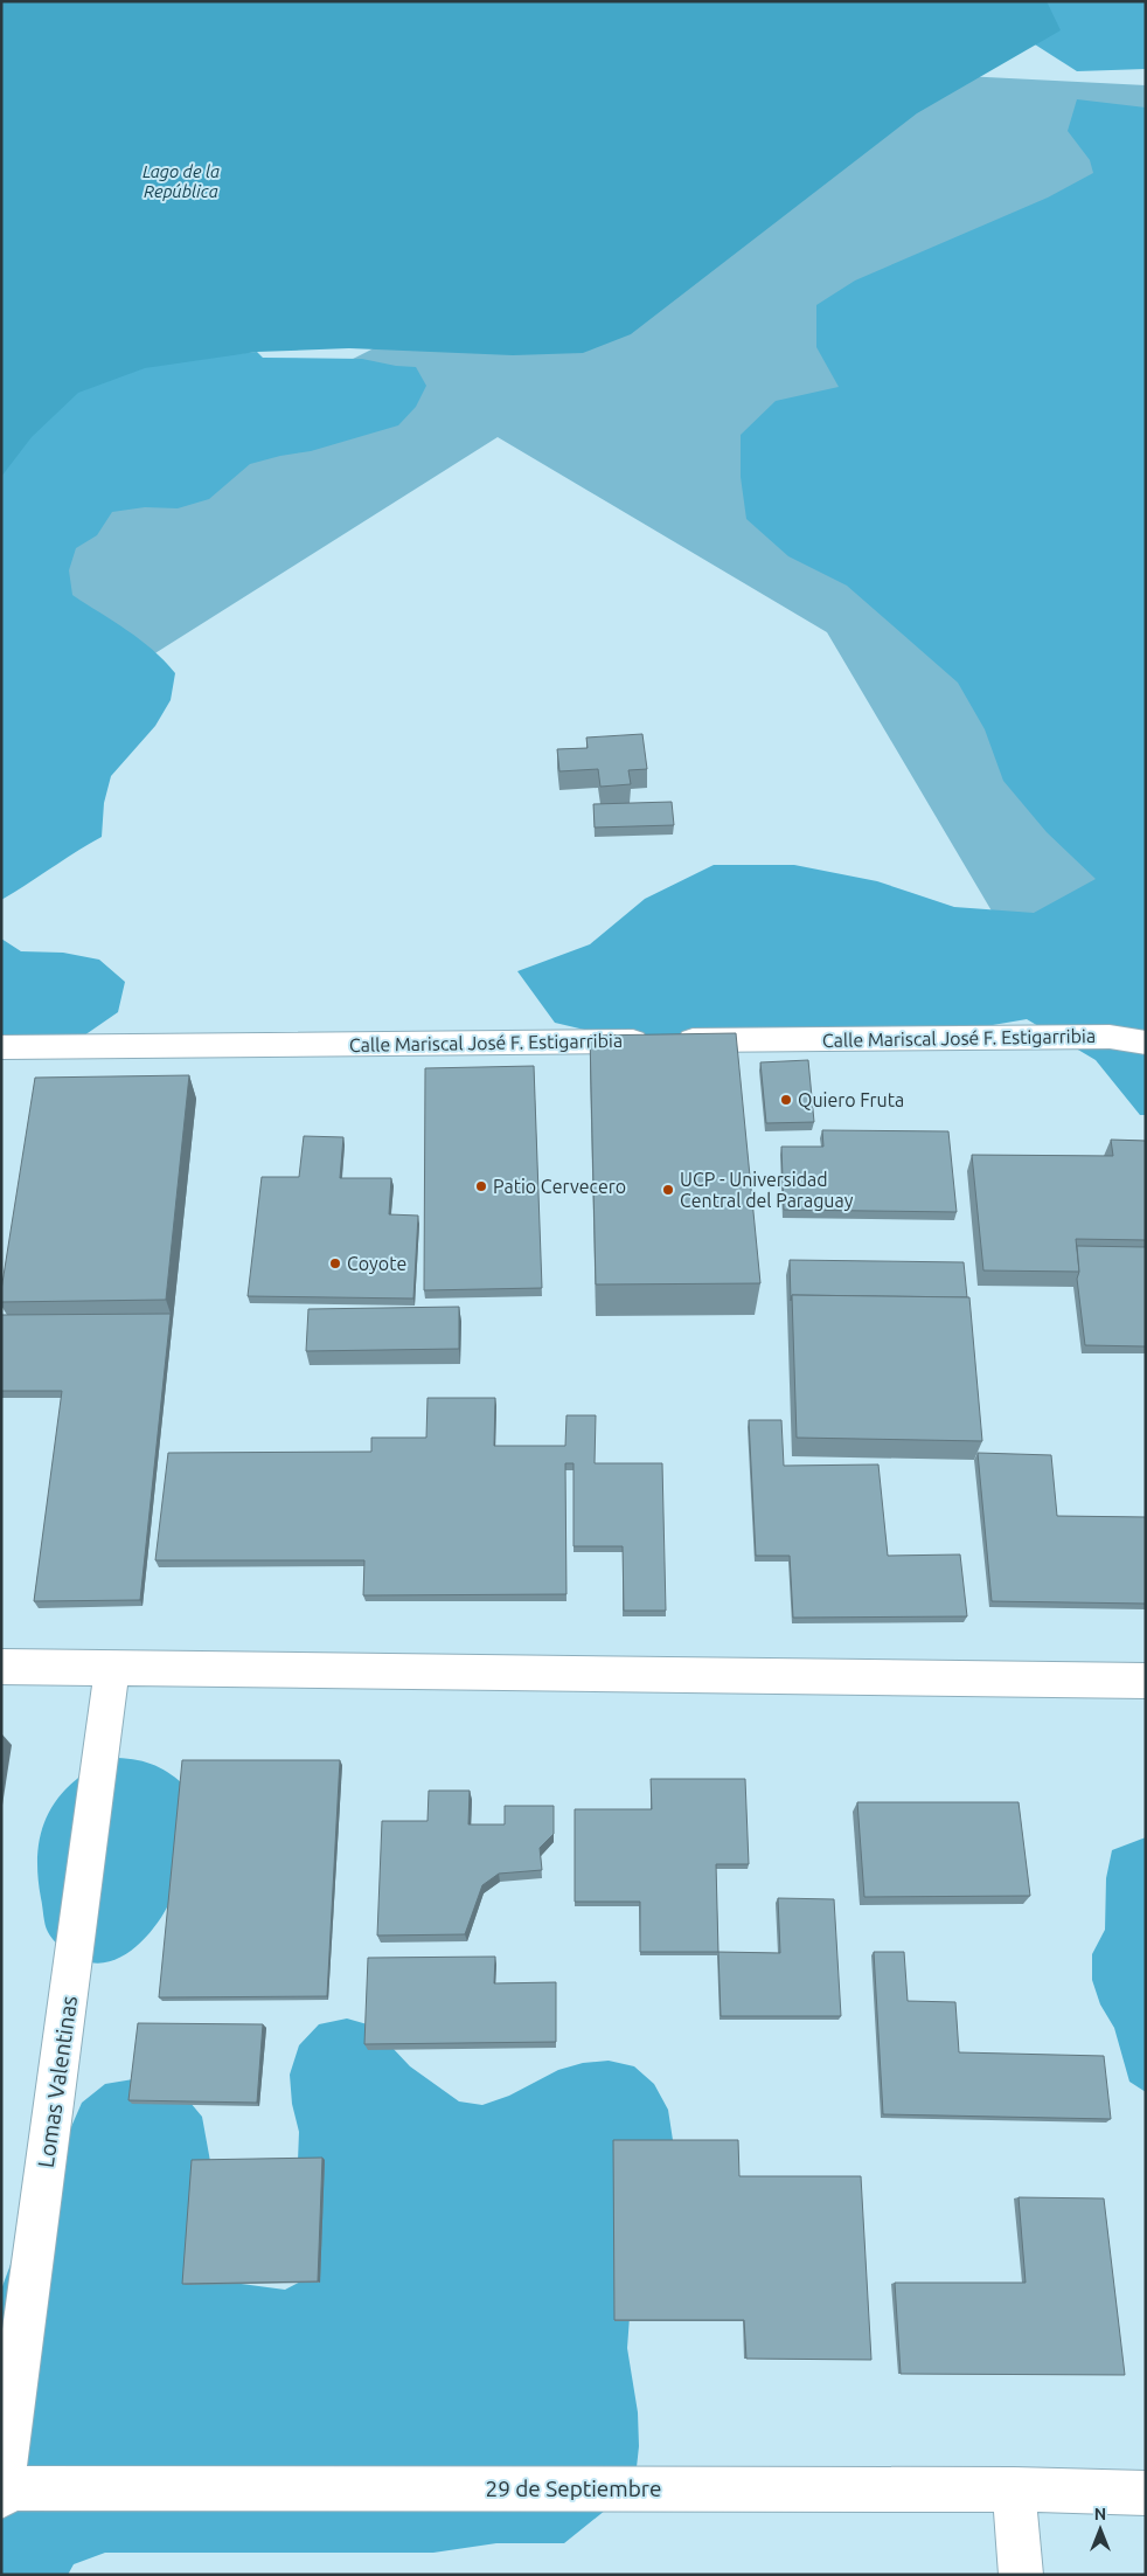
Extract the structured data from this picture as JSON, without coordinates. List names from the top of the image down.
{
  "streets": {
    "street": ["Calle Mariscal José F. Estigarribia", "Lomas Valentinas", "29 de Septiembre"]
  },
  "crossings": [
    ["Lomas Valentinas", "29 de Septiembre"]
  ],
  "water": ["Lago de la República"],
  "places": [
    "Quiero Fruta",
    "Patio Cervecero",
    "UCP - Universidad Central del Paraguay",
    "Coyote"
  ],
  "north": "top"
}
